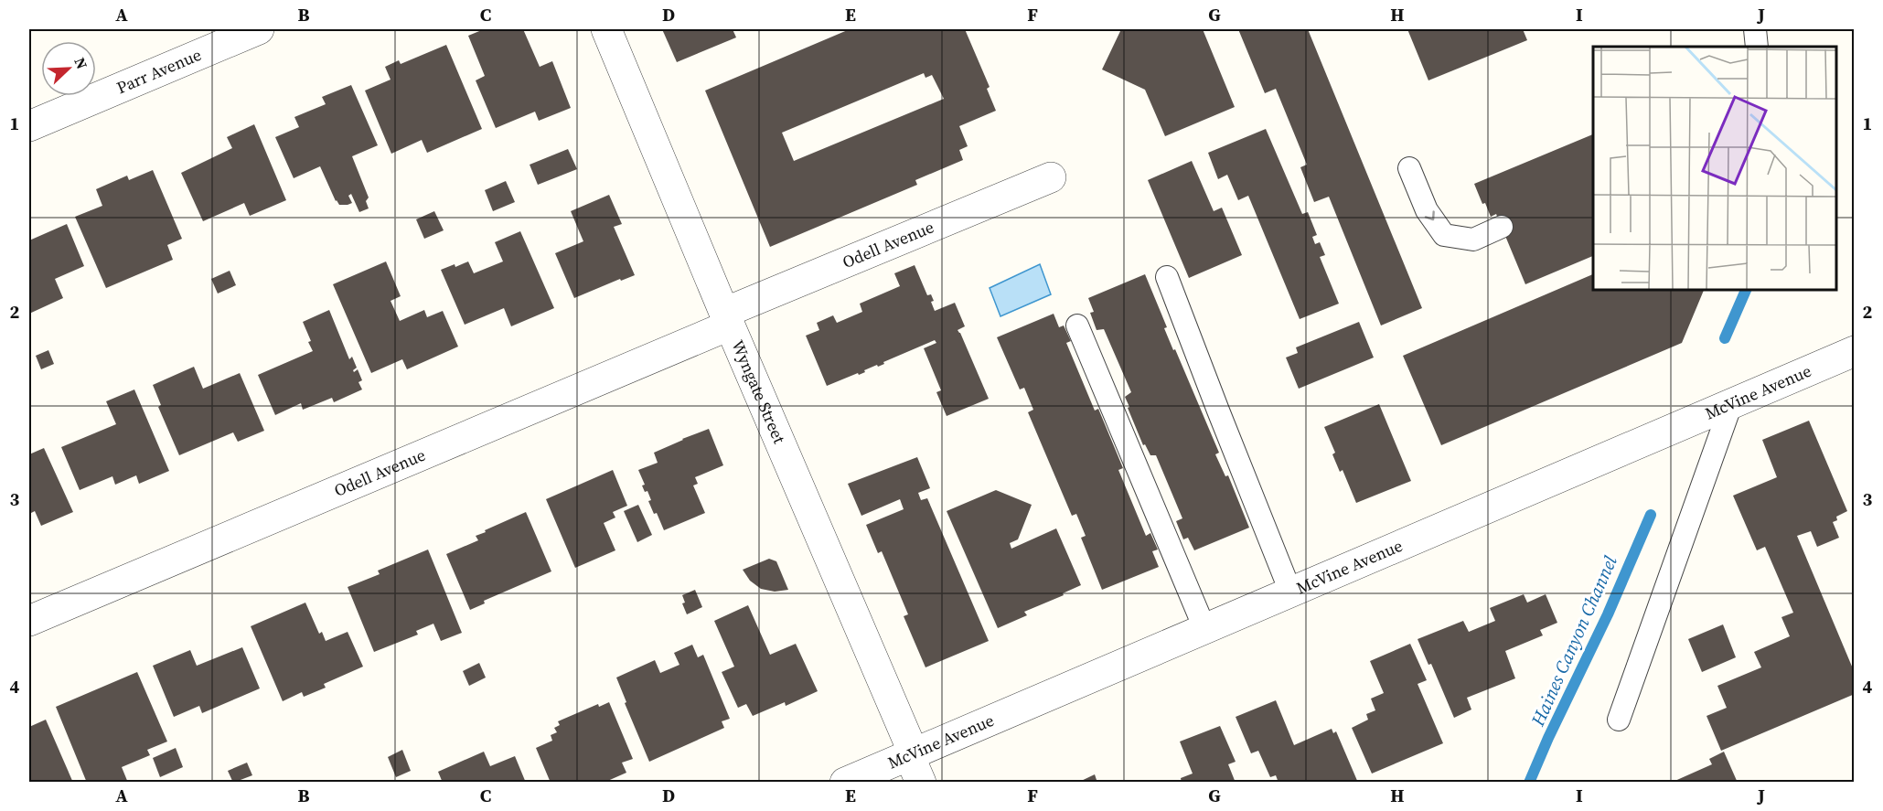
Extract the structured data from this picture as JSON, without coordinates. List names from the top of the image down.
{
  "streets": {
    "street": [
      "Parr Avenue",
      "Odell Avenue",
      "Wyngate Street",
      "McVine Avenue"
    ]
  },
  "crossings": [
    ["Odell Avenue", "Wyngate Street"],
    ["Wyngate Street", "McVine Avenue"]
  ],
  "water": ["Haines Canyon Channel"],
  "north": "top right",
  "grid": {
    "columns": [
      "A",
      "B",
      "C",
      "D",
      "E",
      "F",
      "G",
      "H",
      "I",
      "J"
    ],
    "rows": [
      "1",
      "2",
      "3",
      "4"
    ]
  }
}
